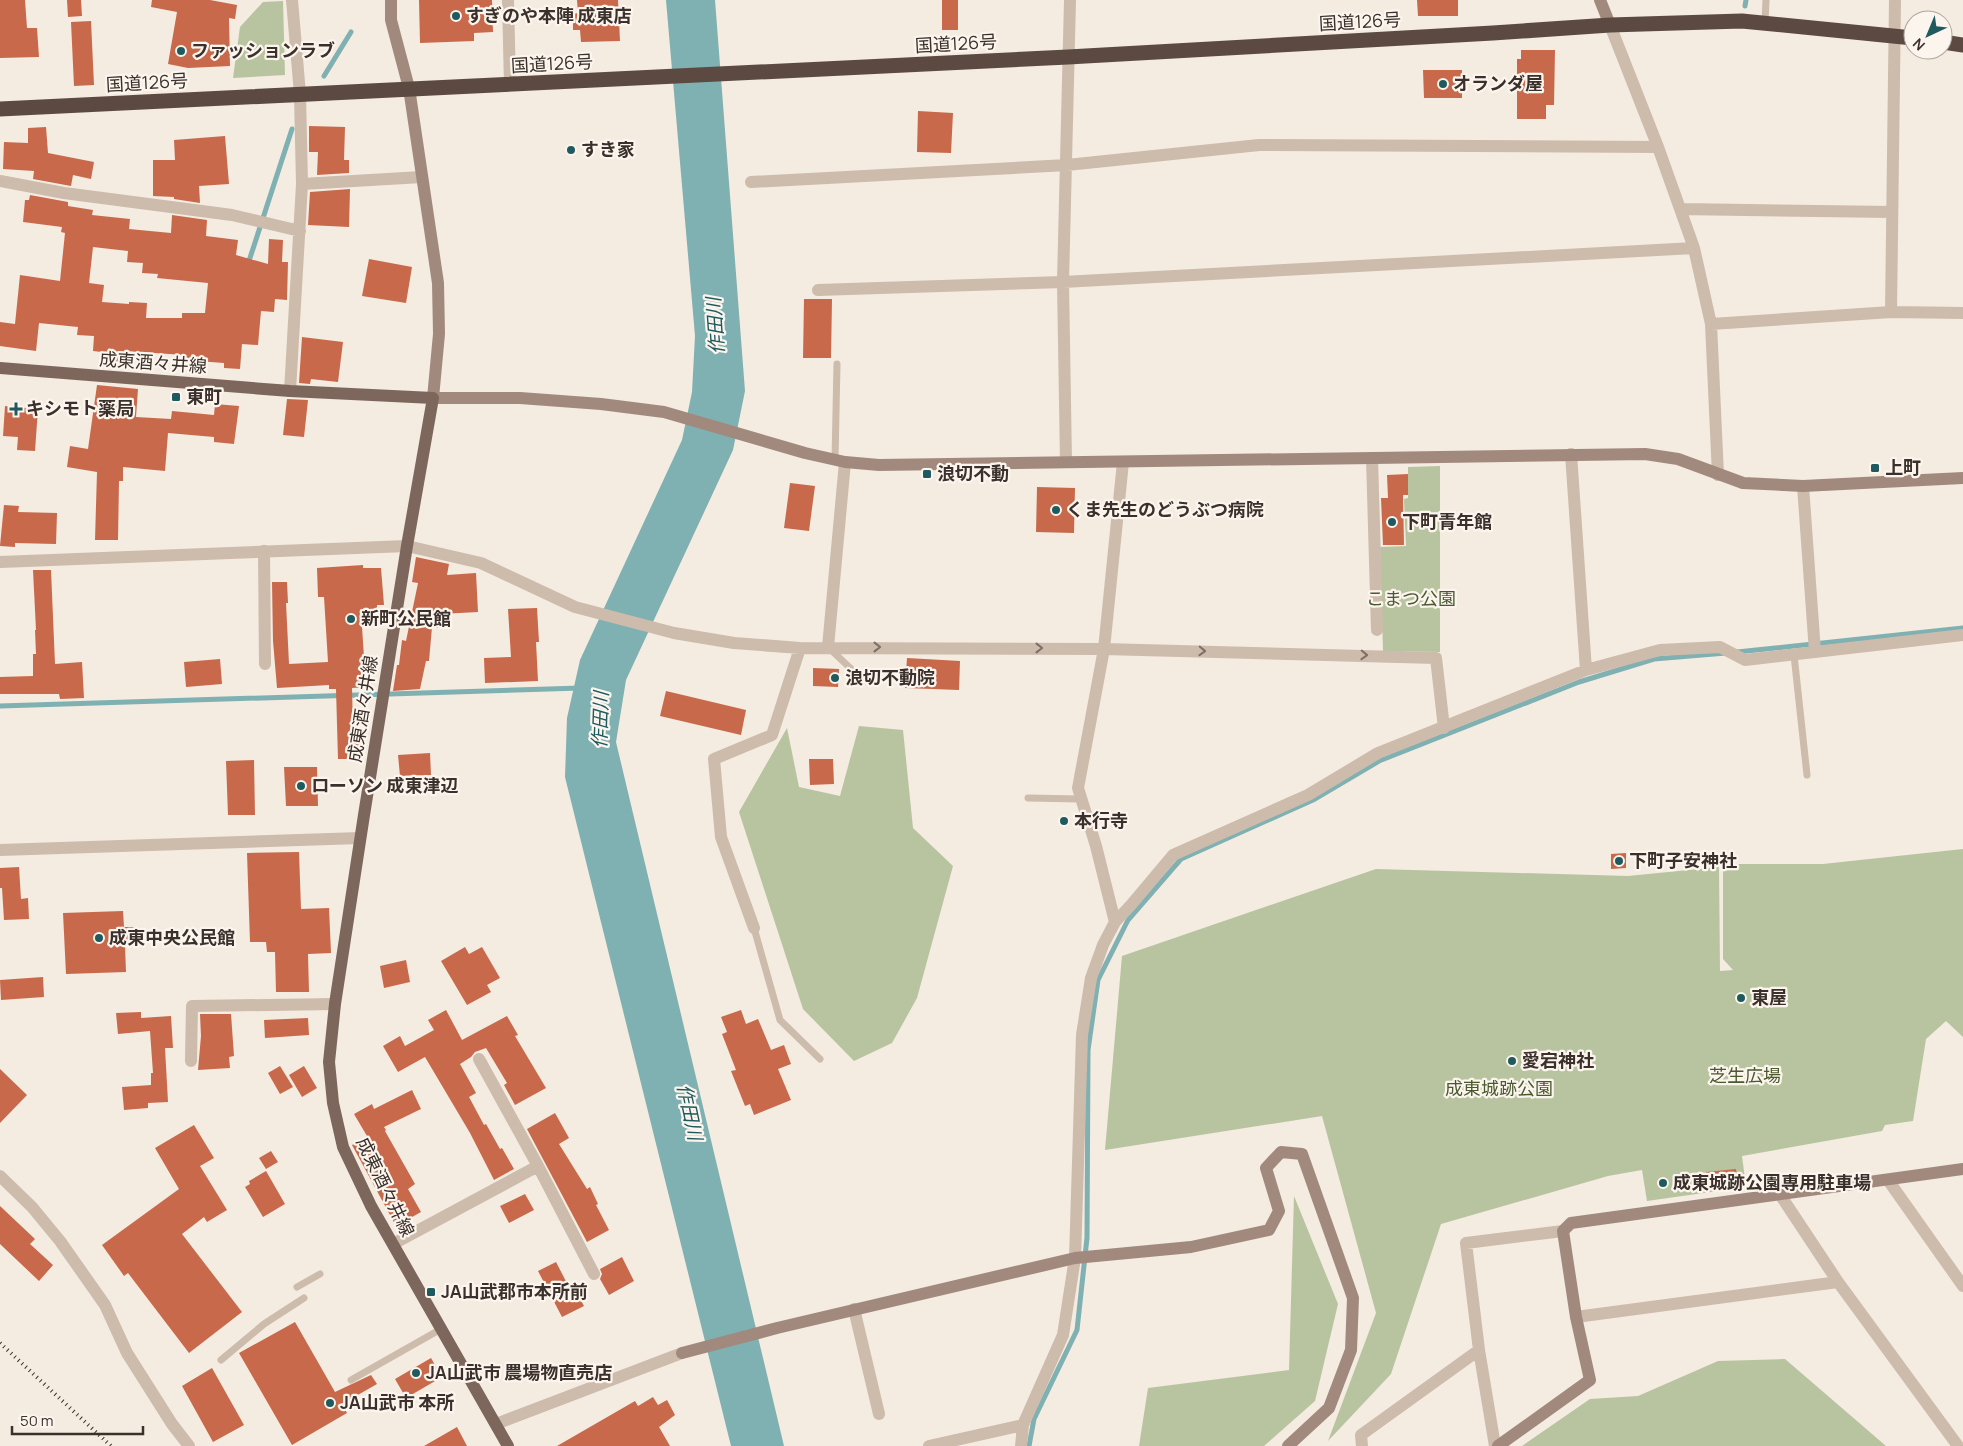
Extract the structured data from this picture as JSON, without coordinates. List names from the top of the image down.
{
  "streets": {
    "highway": ["国道126号"],
    "main road": ["成東酒々井線"]
  },
  "water": ["作田川"],
  "parks": ["こまつ公園", "芝生広場", "成東城跡公園"],
  "places": {
    "other": [
      "すぎのや本陣 成東店",
      "ファッションラブ",
      "オランダ屋",
      "すき家",
      "くま先生のどうぶつ病院",
      "下町青年館",
      "新町公民館",
      "浪切不動院",
      "ローソン 成東津辺",
      "本行寺",
      "下町子安神社",
      "成東中央公民館",
      "東屋",
      "愛宕神社",
      "成東城跡公園専用駐車場",
      "JA山武市 農場物直売店",
      "JA山武市 本所"
    ],
    "transit": [
      "東町",
      "上町",
      "浪切不動",
      "JA山武郡市本所前"
    ],
    "health": ["キシモト薬局"]
  },
  "scale_bar": "50 m",
  "north": "bottom left"
}
